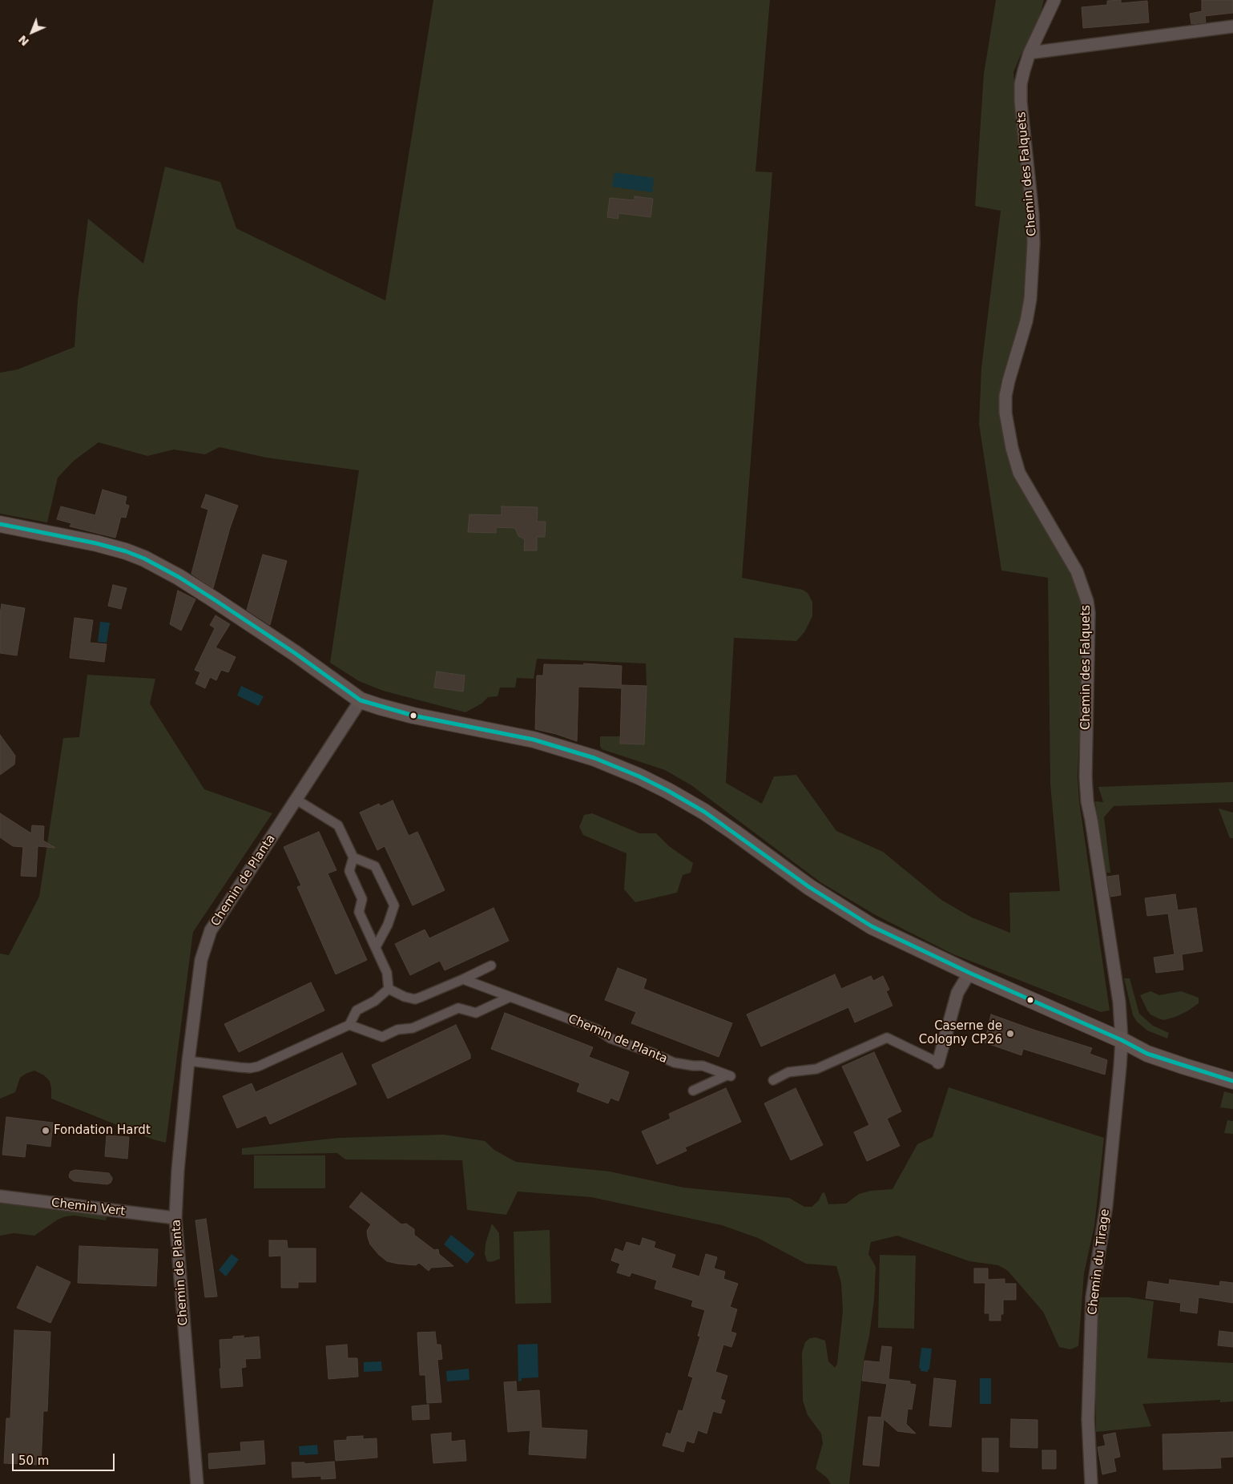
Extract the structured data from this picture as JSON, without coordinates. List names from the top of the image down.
{
  "streets": {
    "street": [
      "Chemin des Falquets",
      "Chemin de Planta",
      "Chemin Vert",
      "Chemin du Tirage"
    ]
  },
  "crossings": [
    ["Chemin des Falquets", "Chemin du Tirage"],
    ["Chemin de Planta", "Chemin Vert"]
  ],
  "places": ["Caserne de Cologny CP26", "Fondation Hardt"],
  "scale_bar": "50 m",
  "north": "bottom left"
}
